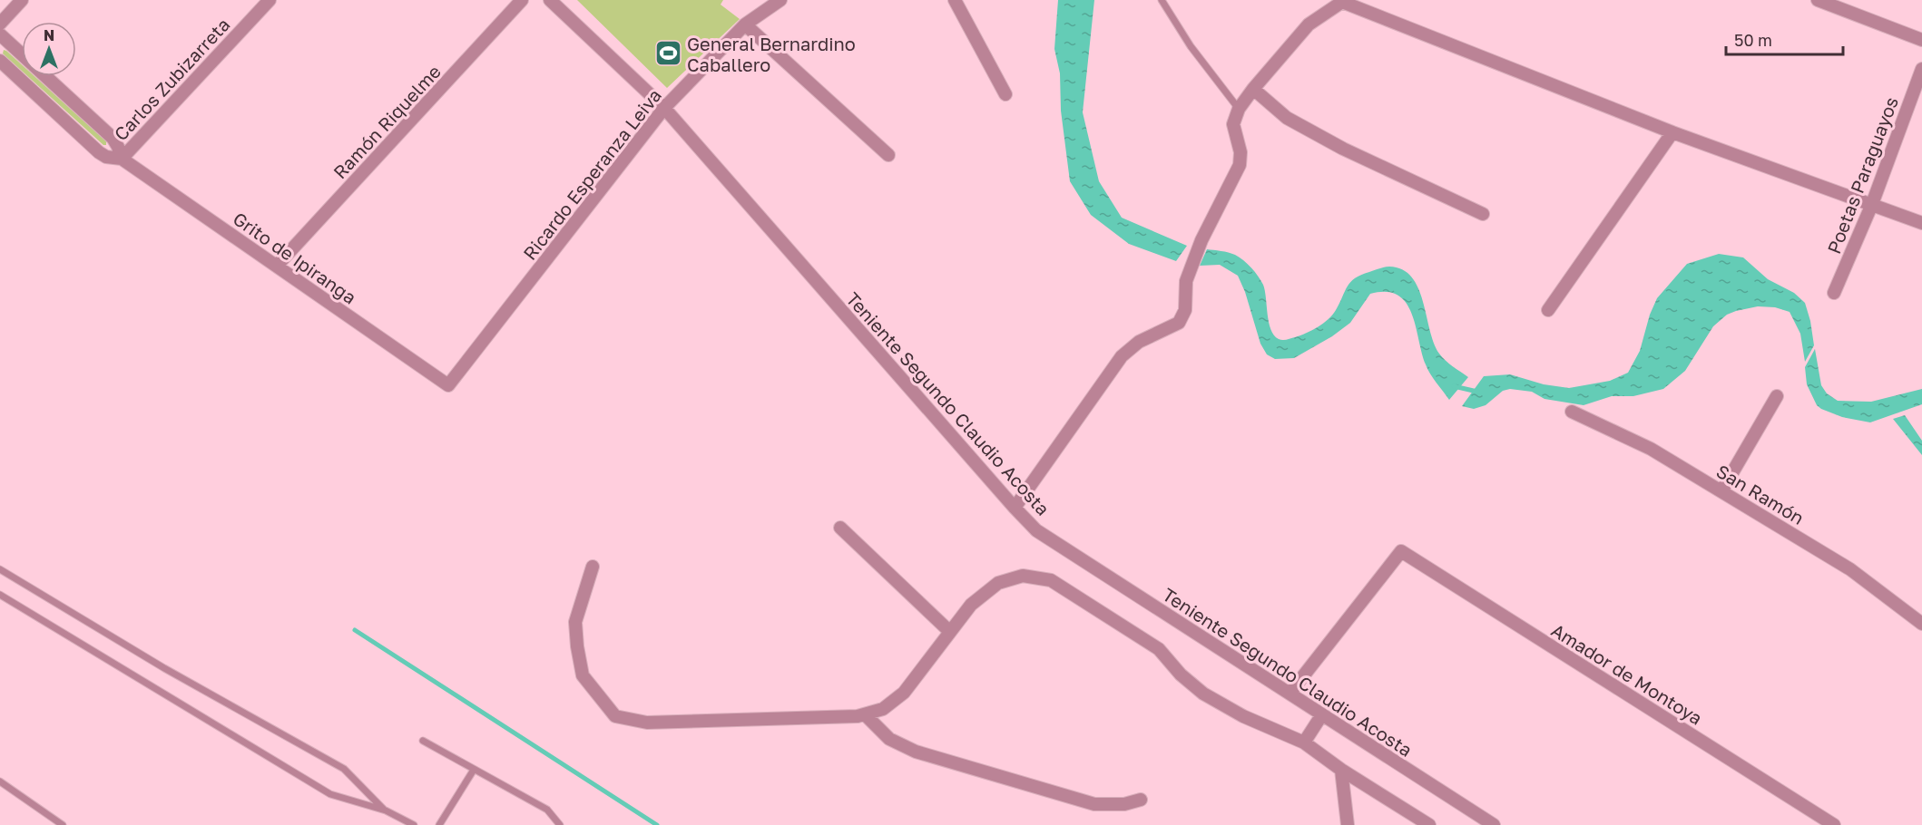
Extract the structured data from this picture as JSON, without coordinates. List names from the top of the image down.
{
  "streets": {
    "street": [
      "Carlos Zubizarreta",
      "Ramón Riquelme",
      "Ricardo Esperanza Leiva",
      "Poetas Paraguayos",
      "Grito de Ipiranga",
      "Teniente Segundo Claudio Acosta",
      "San Ramón",
      "Amador de Montoya"
    ]
  },
  "crossings": [
    ["Carlos Zubizarreta", "Grito de Ipiranga"],
    ["Ramón Riquelme", "Grito de Ipiranga"],
    ["Ricardo Esperanza Leiva", "Grito de Ipiranga"],
    ["Ricardo Esperanza Leiva", "Teniente Segundo Claudio Acosta"],
    ["Teniente Segundo Claudio Acosta", "Amador de Montoya"]
  ],
  "places": {
    "sports": ["General Bernardino Caballero"]
  },
  "scale_bar": "50 m",
  "north": "top"
}
